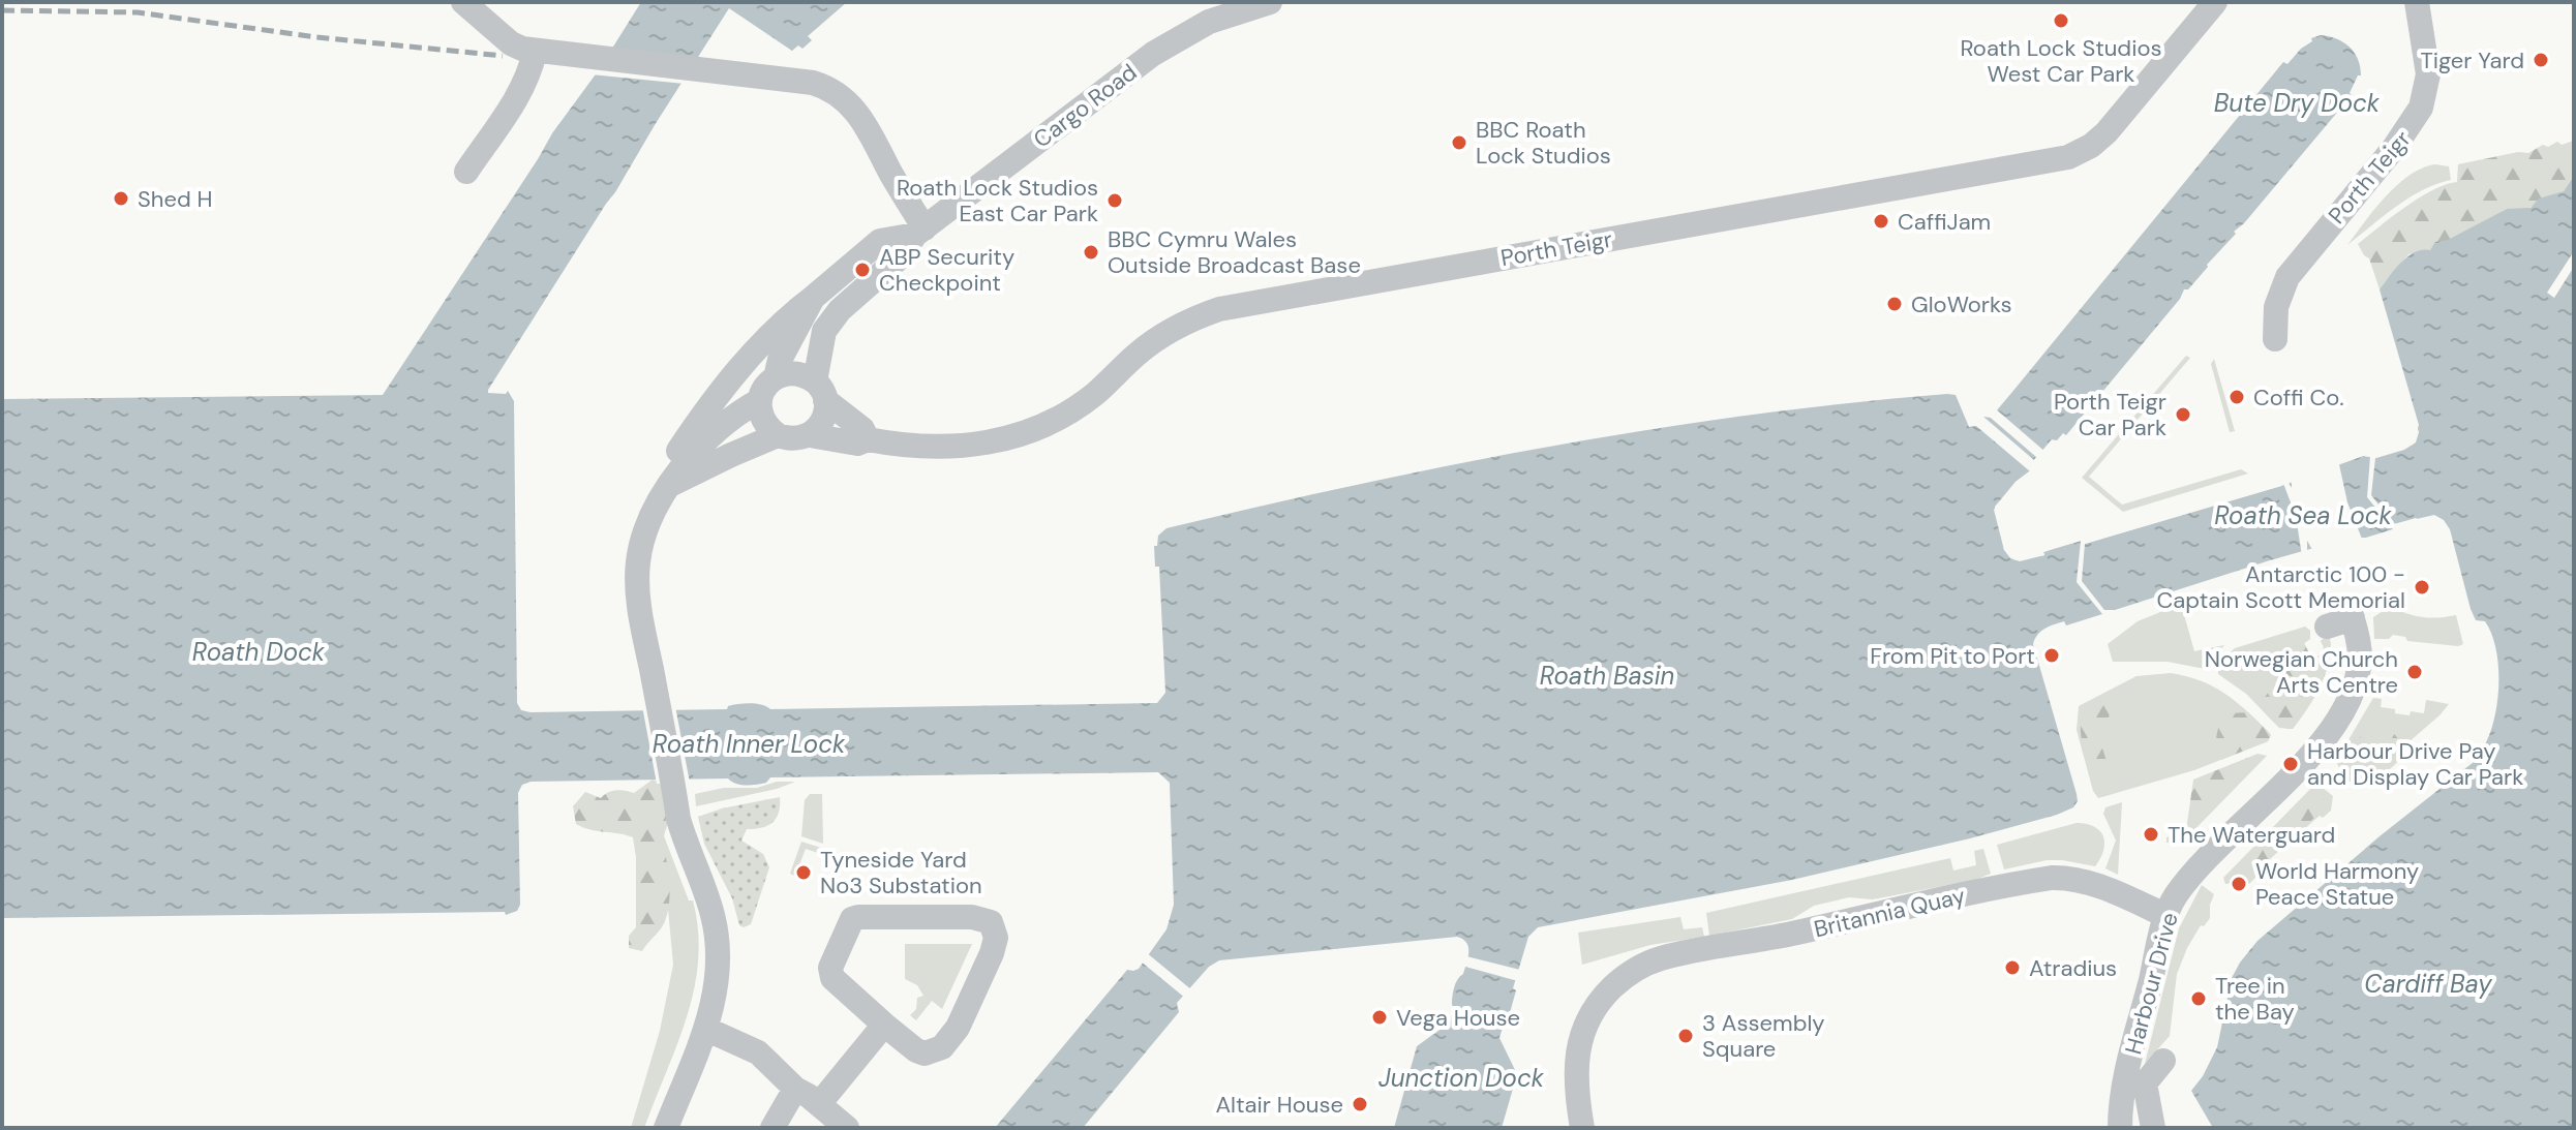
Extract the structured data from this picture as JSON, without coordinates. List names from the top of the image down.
{
  "streets": {
    "street": [
      "Cargo Road",
      "Porth Teigr",
      "Britannia Quay",
      "Harbour Drive"
    ]
  },
  "crossings": [
    ["Britannia Quay", "Harbour Drive"]
  ],
  "water": [
    "Bute Dry Dock",
    "Roath Sea Lock",
    "Roath Dock",
    "Roath Basin",
    "Roath Inner Lock",
    "Cardiff Bay",
    "Junction Dock"
  ],
  "places": [
    "Roath Lock Studios West Car Park",
    "Tiger Yard",
    "BBC Roath Lock Studios",
    "Shed H",
    "Roath Lock Studios East Car Park",
    "CaffiJam",
    "BBC Cymru Wales Outside Broadcast Base",
    "ABP Security Checkpoint",
    "GloWorks",
    "Coffi Co.",
    "Porth Teigr Car Park",
    "Antarctic 100 - Captain Scott Memorial",
    "From Pit to Port",
    "Norwegian Church Arts Centre",
    "Harbour Drive Pay and Display Car Park",
    "The Waterguard",
    "Tyneside Yard No3 Substation",
    "World Harmony Peace Statue",
    "Atradius",
    "Tree in the Bay",
    "Vega House",
    "3 Assembly Square",
    "Altair House"
  ]
}
